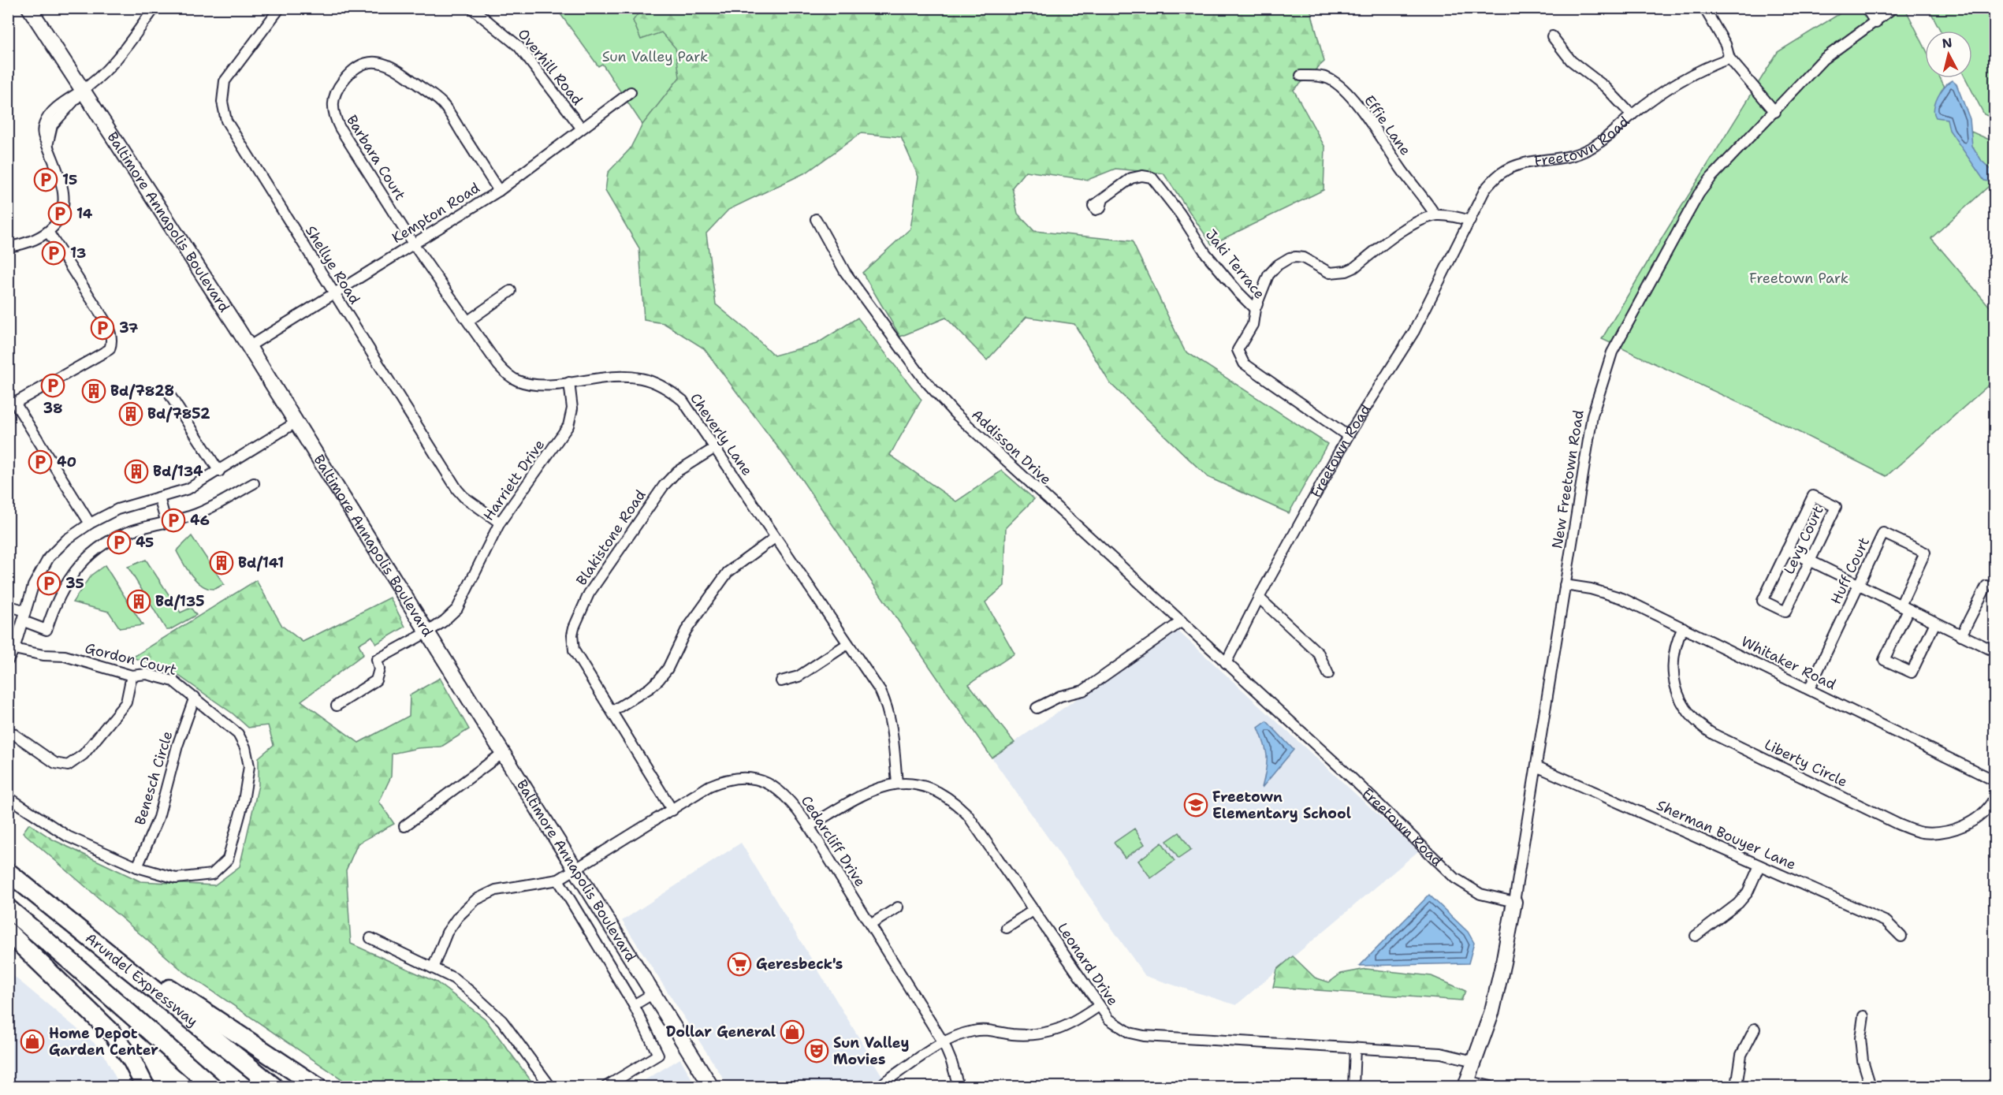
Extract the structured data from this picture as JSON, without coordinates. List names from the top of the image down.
{
  "streets": {
    "highway": ["Arundel Expressway"],
    "main road": ["Baltimore Annapolis Boulevard"],
    "street": [
      "Overhill Road",
      "Effie Lane",
      "Freetown Road",
      "Barbara Court",
      "Kempton Road",
      "Jaki Terrace",
      "Shellye Road",
      "Cheverly Lane",
      "Addisson Drive",
      "New Freetown Road",
      "Harriett Drive",
      "Blakistone Road",
      "Levy Court",
      "Huff Court",
      "Gordon Court",
      "Whitaker Road",
      "Liberty Circle",
      "Benesch Circle",
      "Sherman Bouyer Lane",
      "Cedarcliff Drive",
      "Leonard Drive"
    ]
  },
  "crossings": [
    ["Overhill Road", "Kempton Road"],
    ["Freetown Road", "Jaki Terrace"],
    ["Freetown Road", "Addisson Drive"],
    ["Freetown Road", "New Freetown Road"],
    ["Barbara Court", "Kempton Road"],
    ["Barbara Court", "Cheverly Lane"],
    ["Kempton Road", "Baltimore Annapolis Boulevard"],
    ["Kempton Road", "Shellye Road"],
    ["Kempton Road", "Cheverly Lane"],
    ["Baltimore Annapolis Boulevard", "Harriett Drive"],
    ["Baltimore Annapolis Boulevard", "Cedarcliff Drive"],
    ["Shellye Road", "Harriett Drive"],
    ["Cheverly Lane", "Harriett Drive"],
    ["Cheverly Lane", "Blakistone Road"],
    ["Cheverly Lane", "Leonard Drive"],
    ["New Freetown Road", "Whitaker Road"],
    ["New Freetown Road", "Sherman Bouyer Lane"],
    ["Blakistone Road", "Cedarcliff Drive"],
    ["Huff Court", "Whitaker Road"],
    ["Gordon Court", "Benesch Circle"],
    ["Whitaker Road", "Liberty Circle"],
    ["Cedarcliff Drive", "Leonard Drive"]
  ],
  "parks": ["Sun Valley Park", "Freetown Park"],
  "places": {
    "parking": [
      "15",
      "14",
      "13",
      "37",
      "38",
      "40",
      "46",
      "45",
      "35"
    ],
    "building": [
      "Bd/7828",
      "Bd/7852",
      "Bd/134",
      "Bd/141",
      "Bd/135"
    ],
    "school or university": ["Freetown Elementary School"],
    "supermarket": ["Geresbeck's"],
    "shop": ["Dollar General", "Home Depot Garden Center"],
    "theatre": ["Sun Valley Movies"]
  },
  "north": "top"
}
